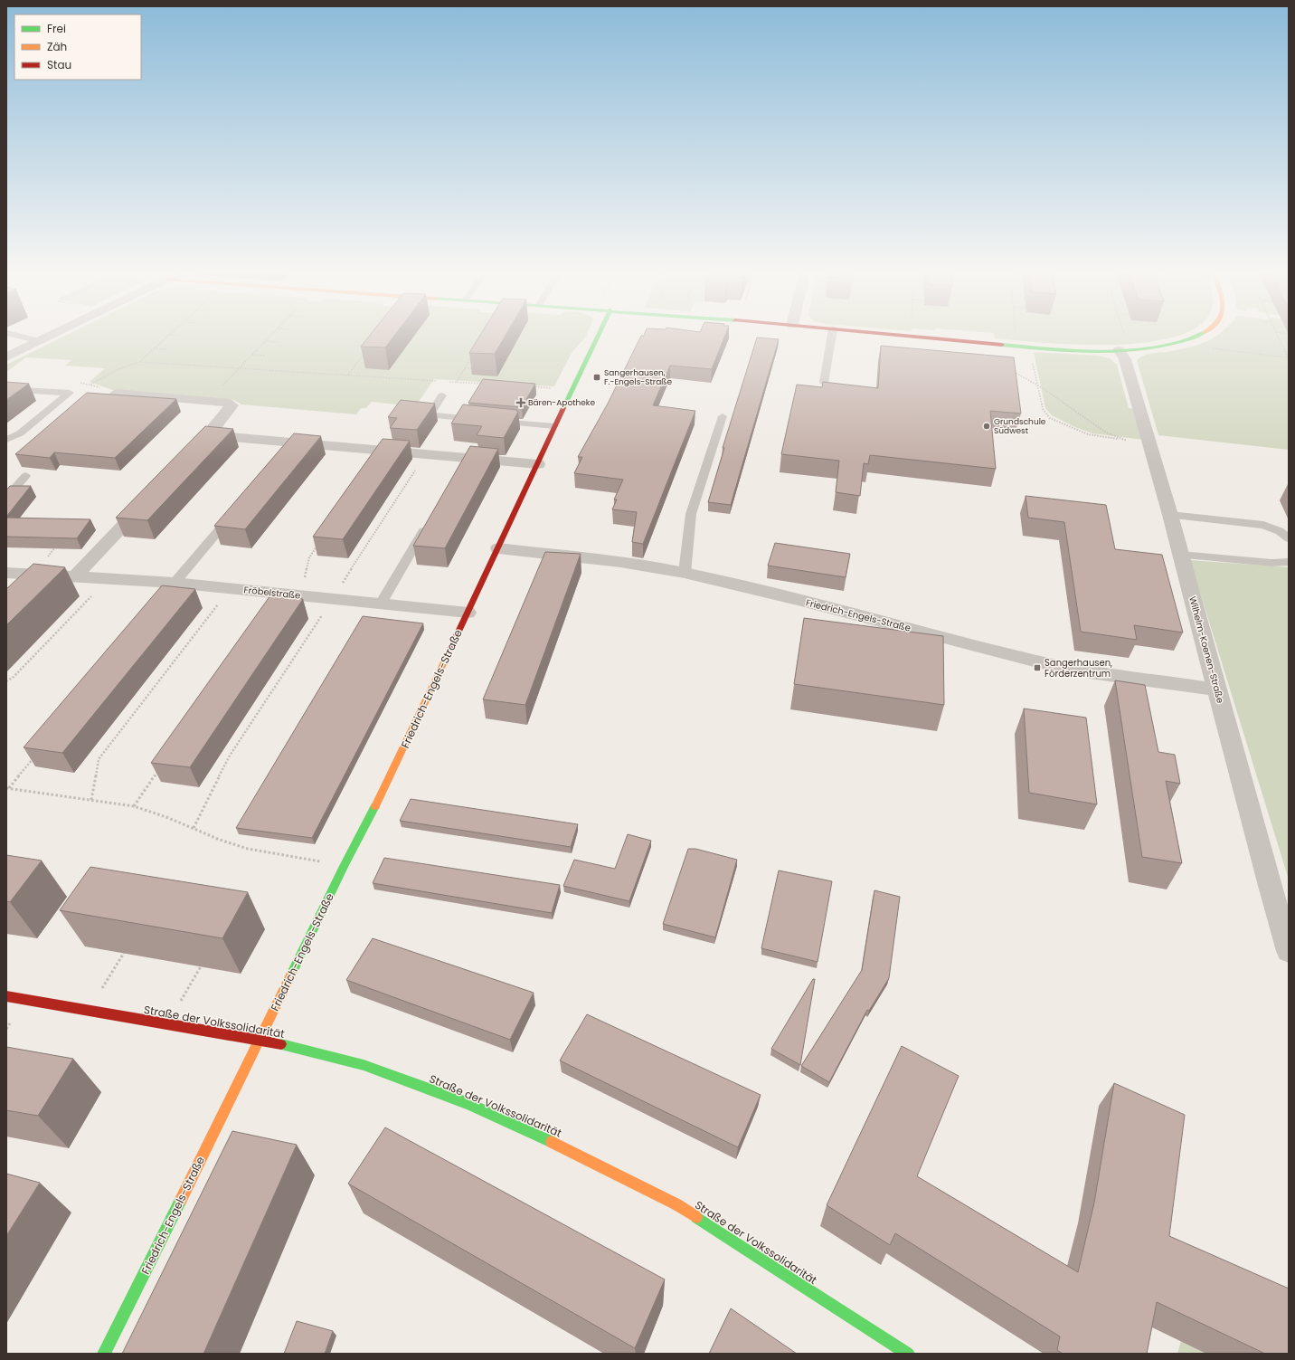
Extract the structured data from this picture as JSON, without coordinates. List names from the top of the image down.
{
  "streets": {
    "street": [
      "Fröbelstraße",
      "Friedrich-Engels-Straße",
      "Wilhelm-Koenen-Straße",
      "Straße der Volkssolidarität"
    ]
  },
  "crossings": [
    ["Fröbelstraße", "Friedrich-Engels-Straße"],
    ["Friedrich-Engels-Straße", "Wilhelm-Koenen-Straße"],
    ["Friedrich-Engels-Straße", "Straße der Volkssolidarität"]
  ],
  "places": {
    "transit": ["Sangerhausen, F.-Engels-Straße", "Sangerhausen, Förderzentrum"],
    "health": ["Bären-Apotheke"],
    "other": ["Grundschule Südwest"]
  },
  "legend": ["Frei", "Zäh", "Stau"]
}
